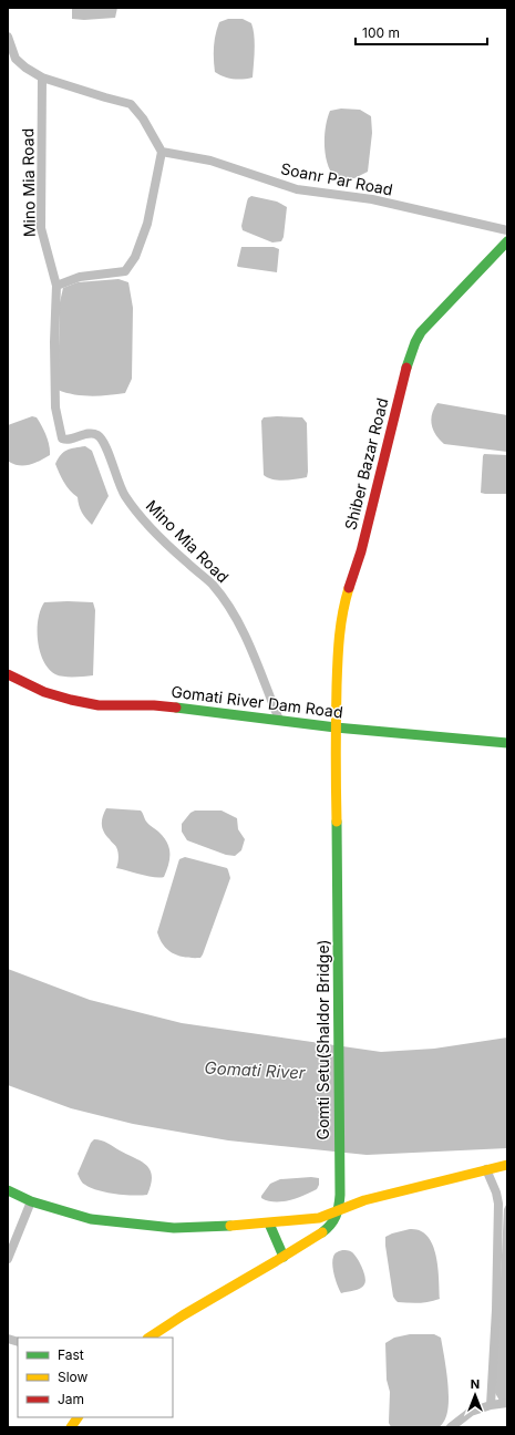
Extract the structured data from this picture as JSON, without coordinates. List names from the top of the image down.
{
  "streets": {
    "street": [
      "Soanr Par Road",
      "Mino Mia Road",
      "Shiber Bazar Road",
      "Gomati River Dam Road",
      "Gomti Setu(Shaldor Bridge)"
    ]
  },
  "crossings": [
    ["Mino Mia Road", "Gomati River Dam Road"],
    ["Shiber Bazar Road", "Gomati River Dam Road"],
    ["Shiber Bazar Road", "Gomti Setu(Shaldor Bridge)"]
  ],
  "water": ["Gomati River"],
  "legend": ["Fast", "Slow", "Jam"],
  "scale_bar": "100 m",
  "north": "top"
}
